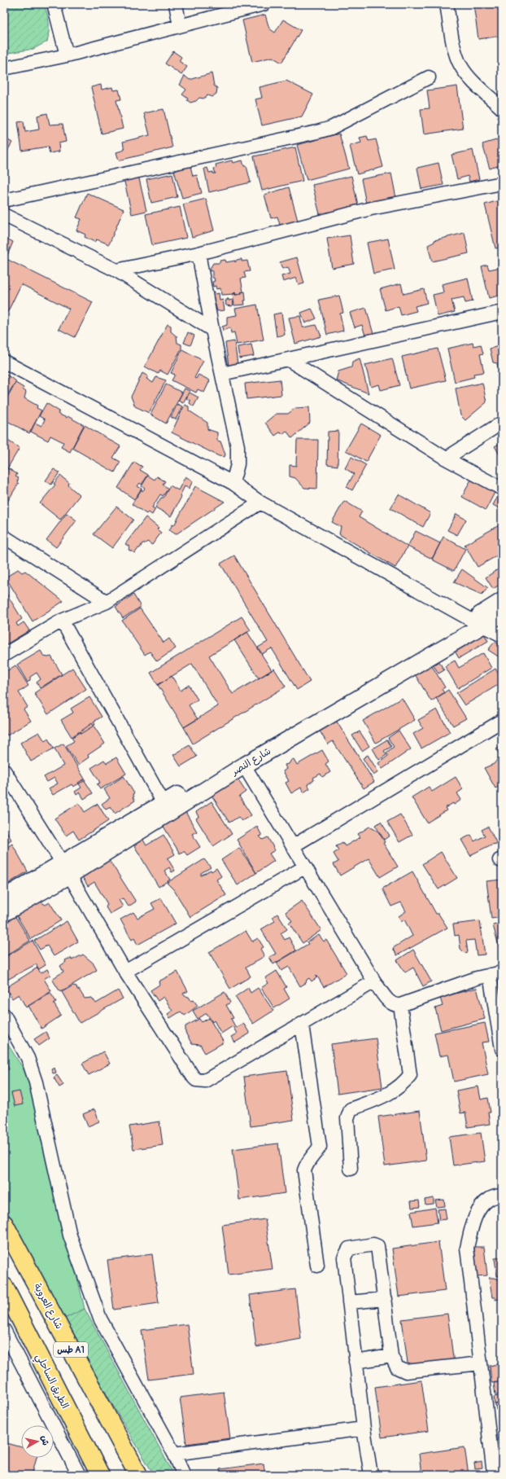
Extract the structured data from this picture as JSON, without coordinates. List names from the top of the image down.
{
  "streets": {
    "highway": ["شارع العروبة", "طس A1", "الطريق الساحلي"],
    "street": ["شارع النصر"]
  },
  "north": "right"
}
